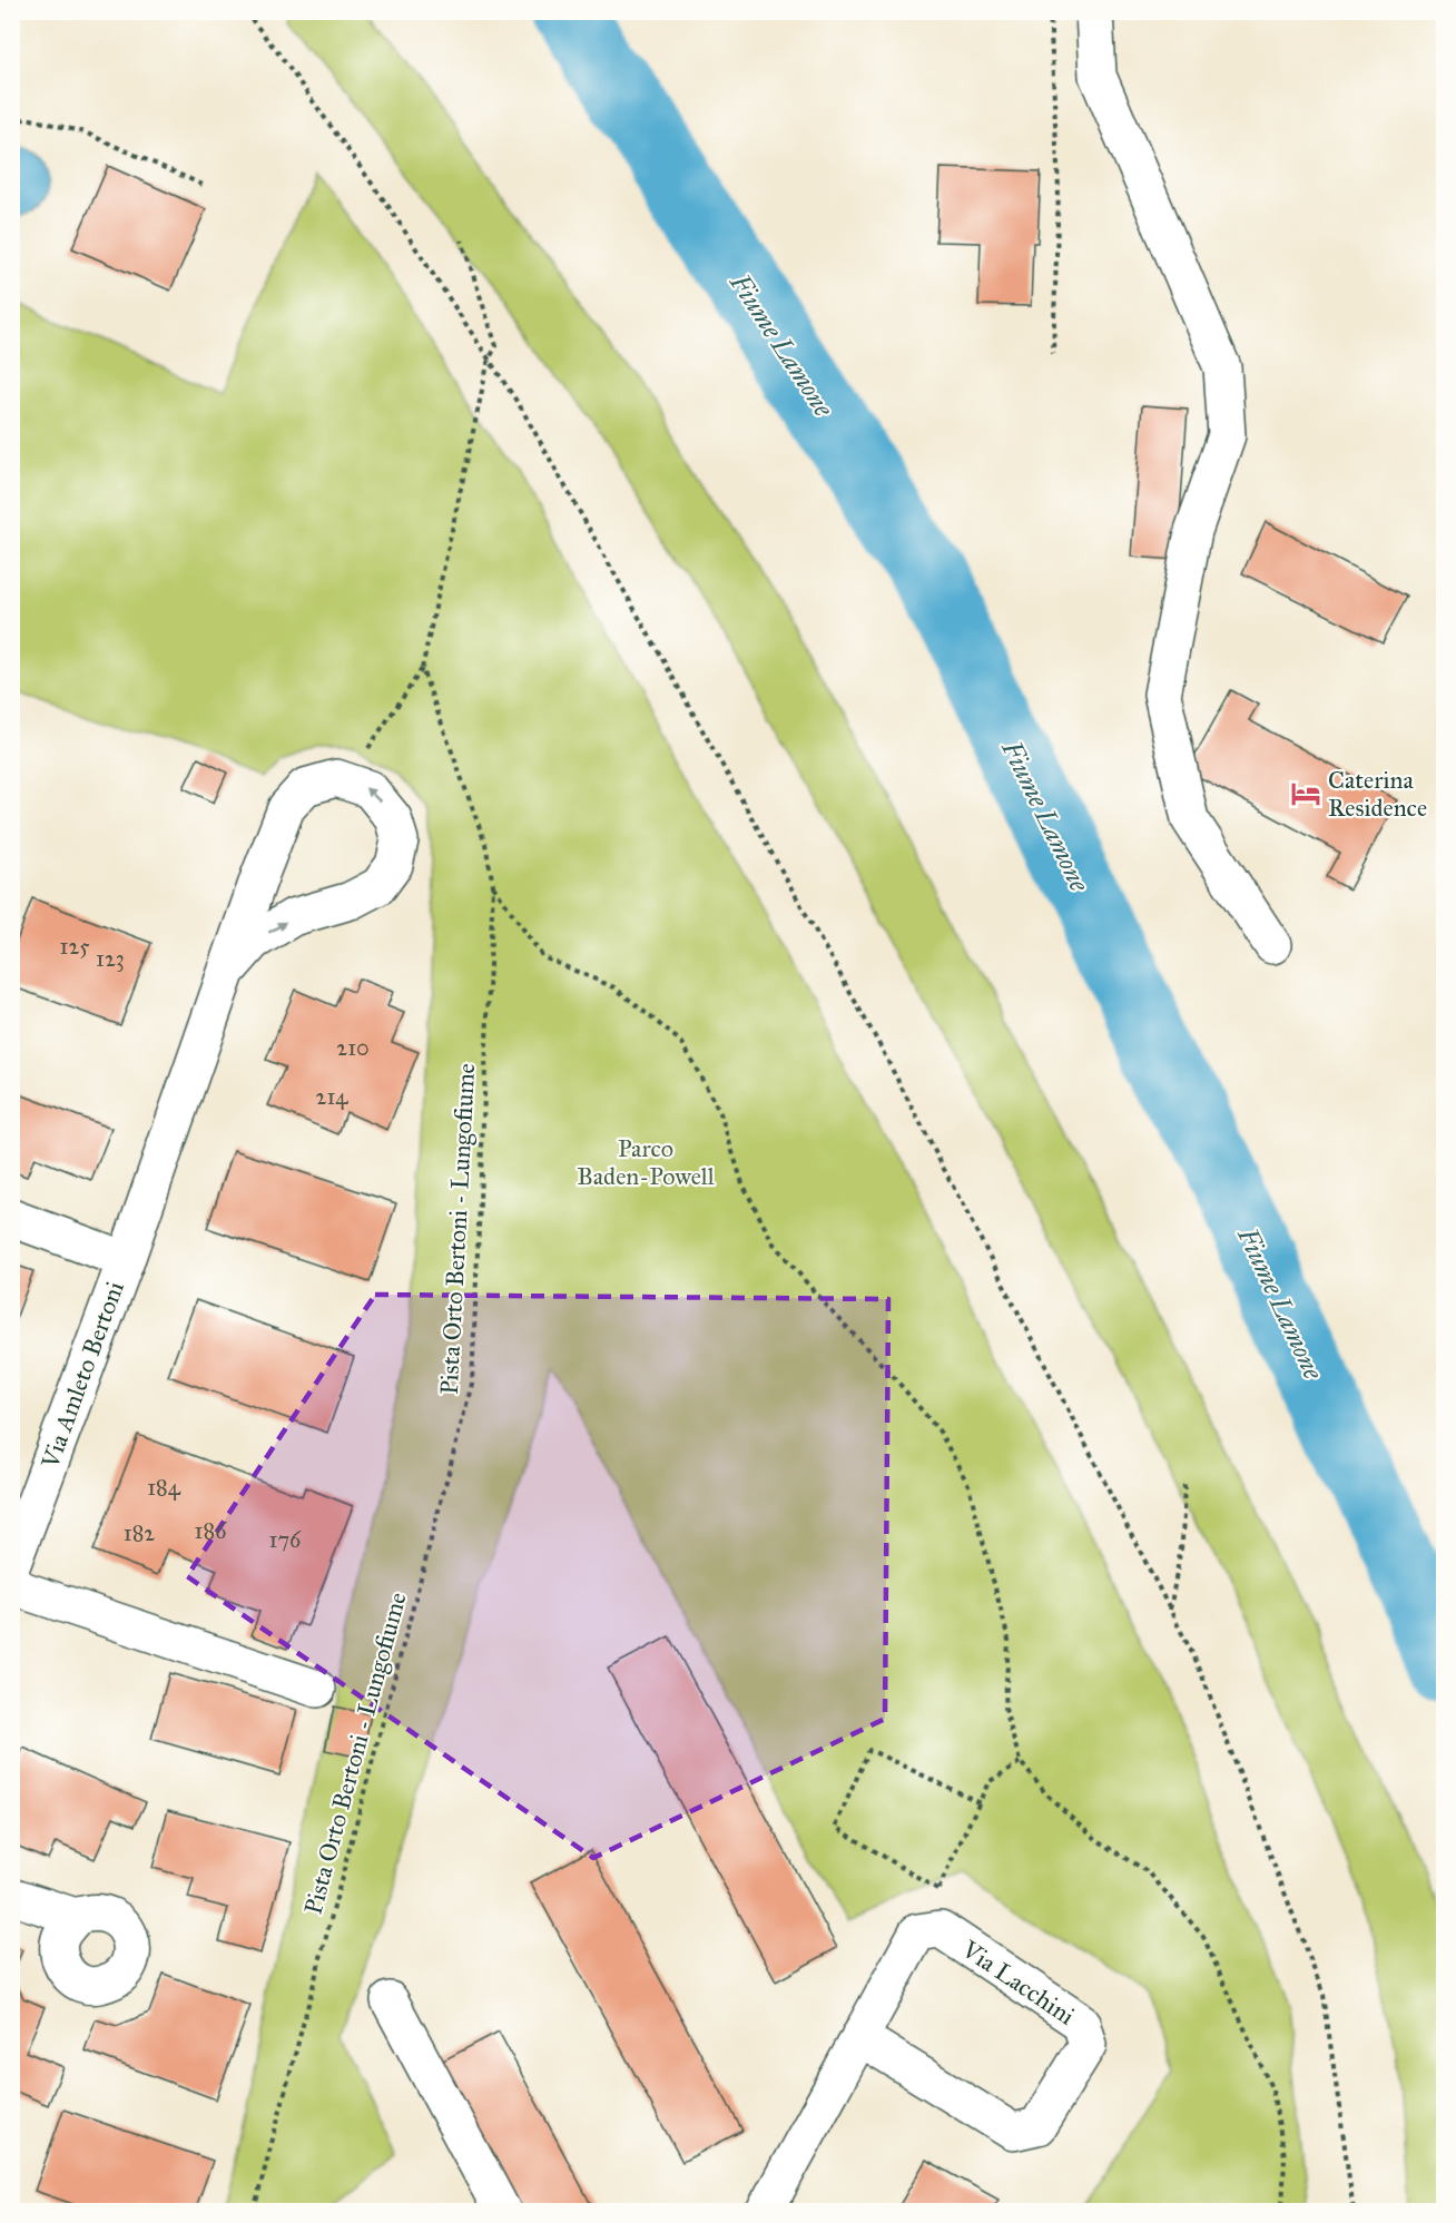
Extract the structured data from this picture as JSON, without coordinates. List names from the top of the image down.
{
  "streets": {
    "street": ["Via Amleto Bertoni", "Via Lacchini"],
    "path": ["Pista Orto Bertoni - Lungofiume"]
  },
  "water": ["Fiume Lamone"],
  "parks": ["Parco Baden-Powell"],
  "places": {
    "hotel": ["Caterina Residence"]
  },
  "house_numbers": [
    "125",
    "123",
    "210",
    "214",
    "184",
    "186",
    "182",
    "176"
  ]
}
